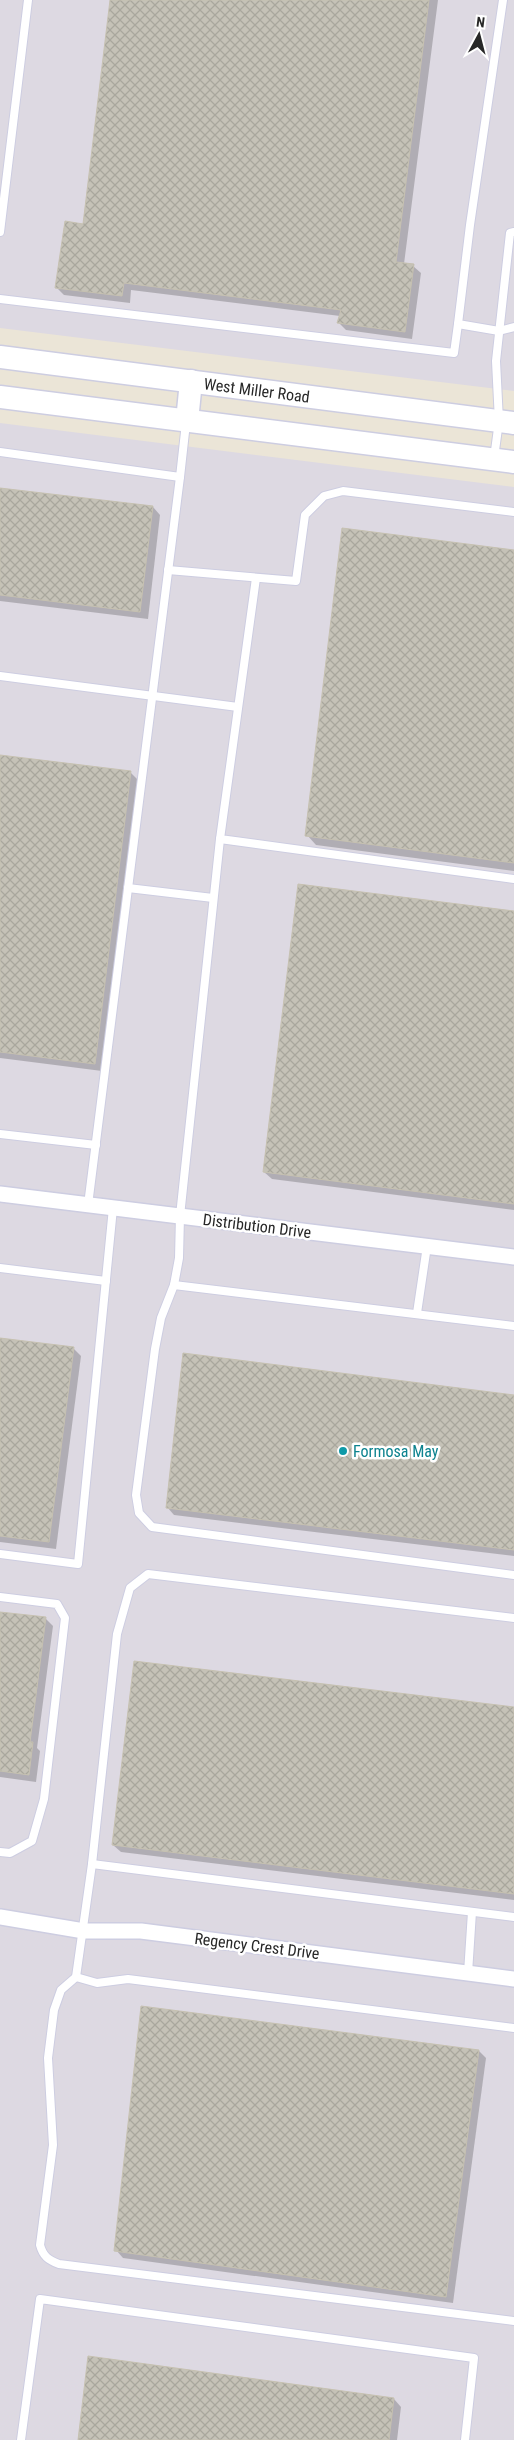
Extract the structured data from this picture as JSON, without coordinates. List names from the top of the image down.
{
  "streets": {
    "main road": ["West Miller Road"],
    "street": ["Distribution Drive", "Regency Crest Drive"]
  },
  "places": ["Formosa May"],
  "north": "top"
}
